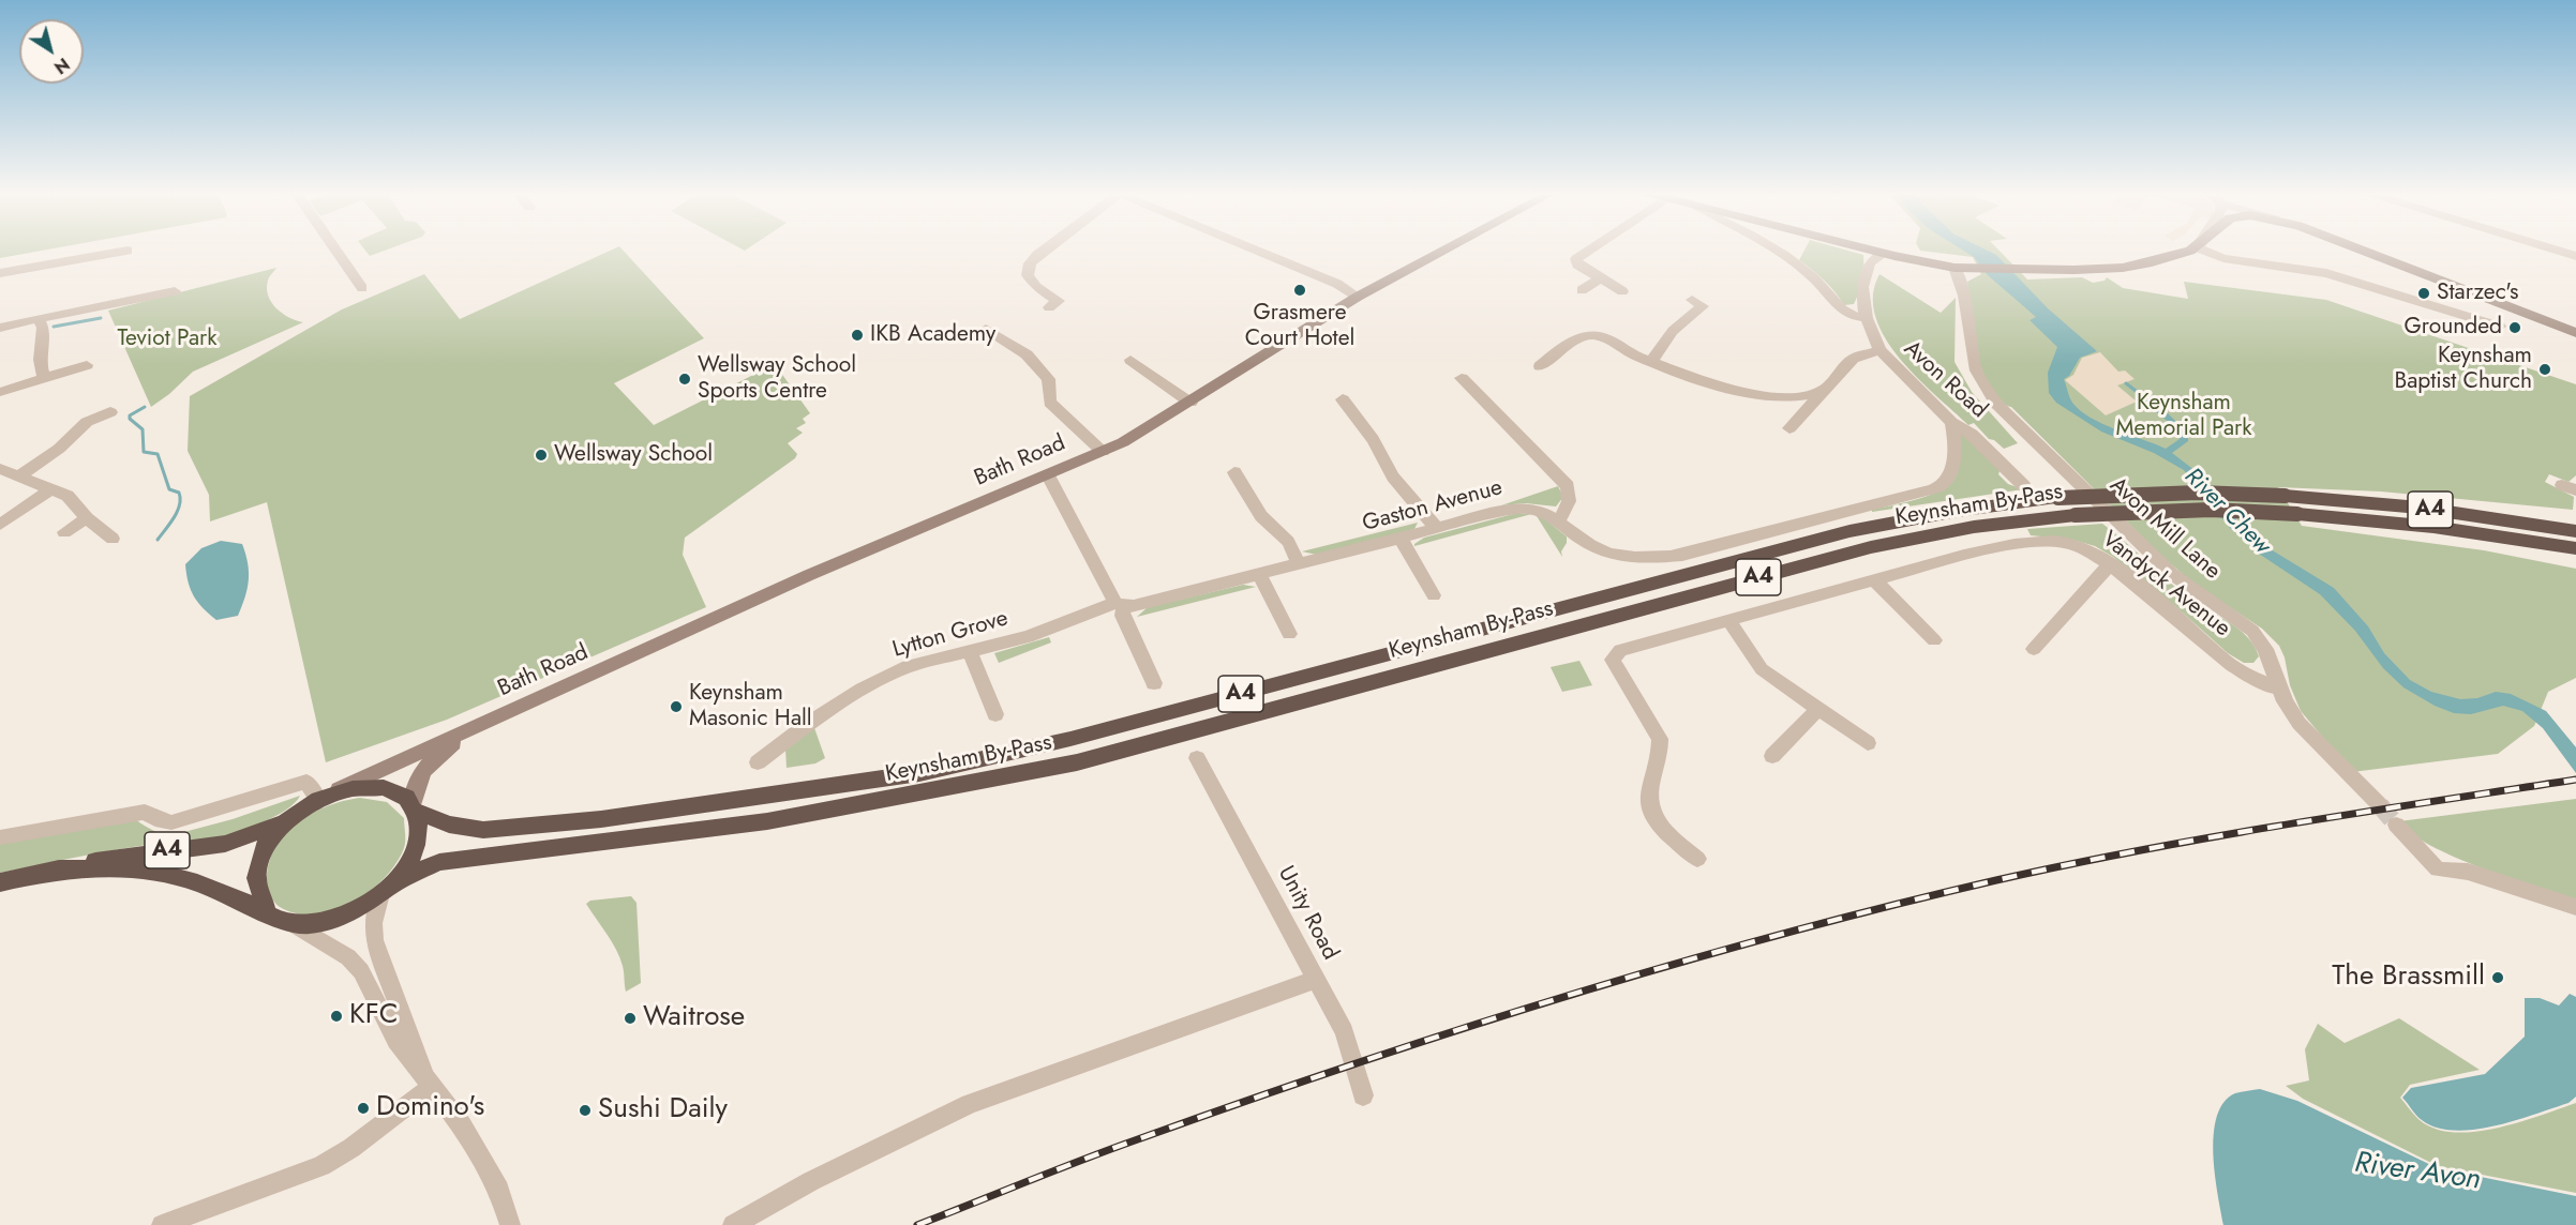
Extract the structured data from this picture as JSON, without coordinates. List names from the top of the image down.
{
  "streets": {
    "highway": ["Keynsham By-Pass", "A4"],
    "main road": ["Bath Road"],
    "street": [
      "Avon Road",
      "Gaston Avenue",
      "Avon Mill Lane",
      "Vandyck Avenue",
      "Lytton Grove",
      "Unity Road"
    ]
  },
  "crossings": [
    ["Avon Road", "Gaston Avenue"],
    ["Bath Road", "Keynsham By-Pass"],
    ["Bath Road", "A4"],
    ["Keynsham By-Pass", "A4"],
    ["Gaston Avenue", "Lytton Grove"],
    ["Avon Mill Lane", "Vandyck Avenue"]
  ],
  "water": ["River Chew", "River Avon"],
  "parks": ["Teviot Park", "Keynsham Memorial Park"],
  "places": [
    "Grasmere Court Hotel",
    "Starzec's",
    "Grounded",
    "IKB Academy",
    "Keynsham Baptist Church",
    "Wellsway School Sports Centre",
    "Wellsway School",
    "Keynsham Masonic Hall",
    "The Brassmill",
    "KFC",
    "Waitrose",
    "Domino's",
    "Sushi Daily"
  ],
  "north": "bottom right"
}
